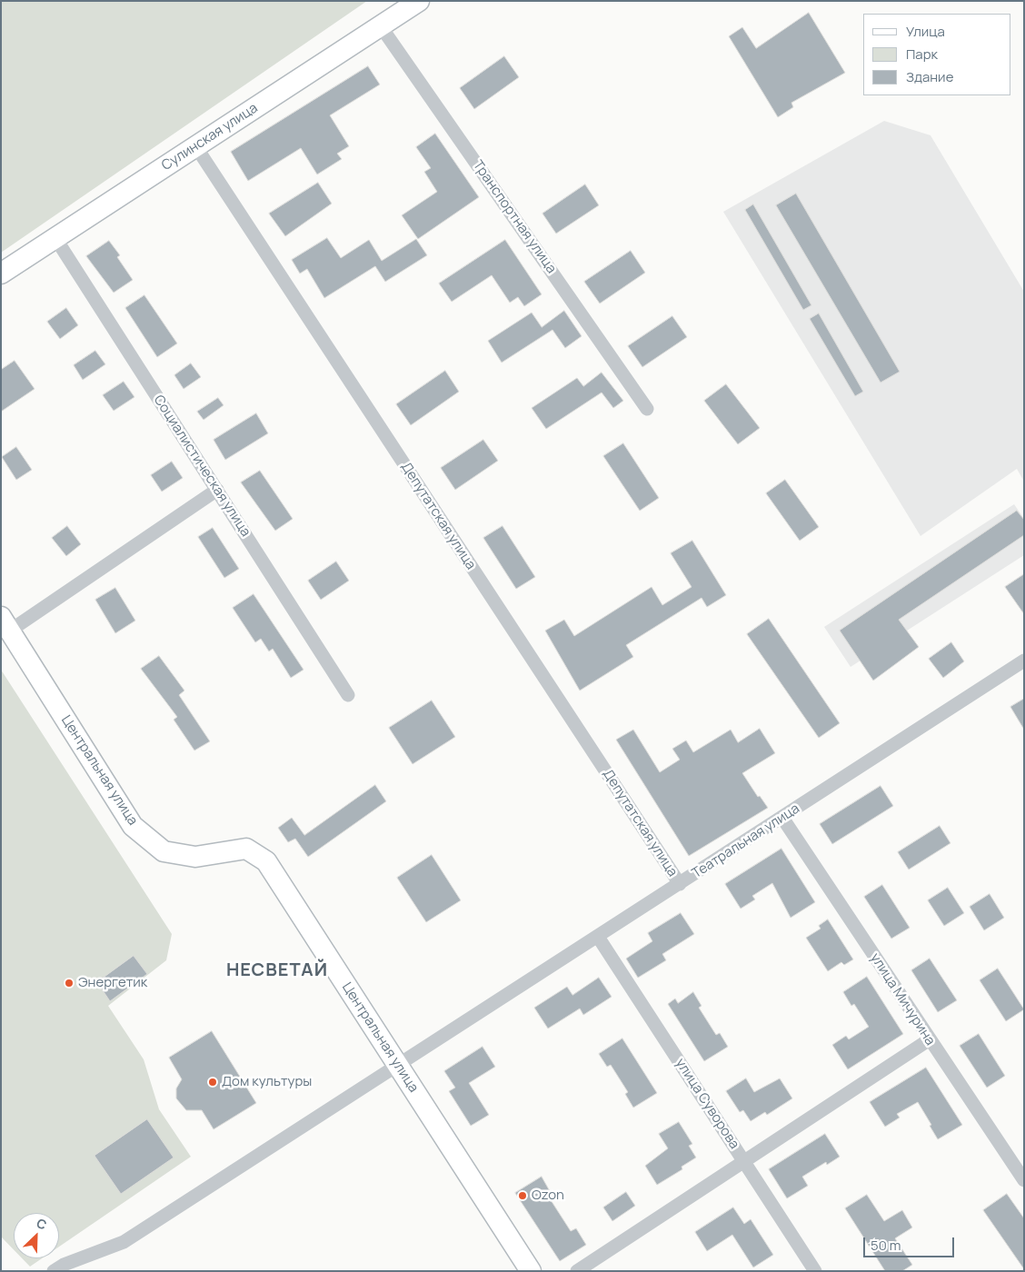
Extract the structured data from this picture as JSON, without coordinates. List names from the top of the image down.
{
  "streets": {
    "main road": ["Сулинская улица", "Центральная улица"],
    "street": [
      "Транспортная улица",
      "Социалистическая улица",
      "Депутатская улица",
      "Театральная улица",
      "улица Мичурина",
      "улица Суворова"
    ]
  },
  "crossings": [
    ["Сулинская улица", "Транспортная улица"],
    ["Сулинская улица", "Социалистическая улица"],
    ["Сулинская улица", "Депутатская улица"],
    ["Депутатская улица", "Театральная улица"],
    ["Центральная улица", "Театральная улица"],
    ["Театральная улица", "улица Мичурина"],
    ["Театральная улица", "улица Суворова"]
  ],
  "districts": ["НЕСВЕТАЙ"],
  "places": ["Энергетик", "Дом культуры", "Ozon"],
  "legend": ["Улица", "Парк", "Здание"],
  "scale_bar": "50 m",
  "north": "top right"
}
